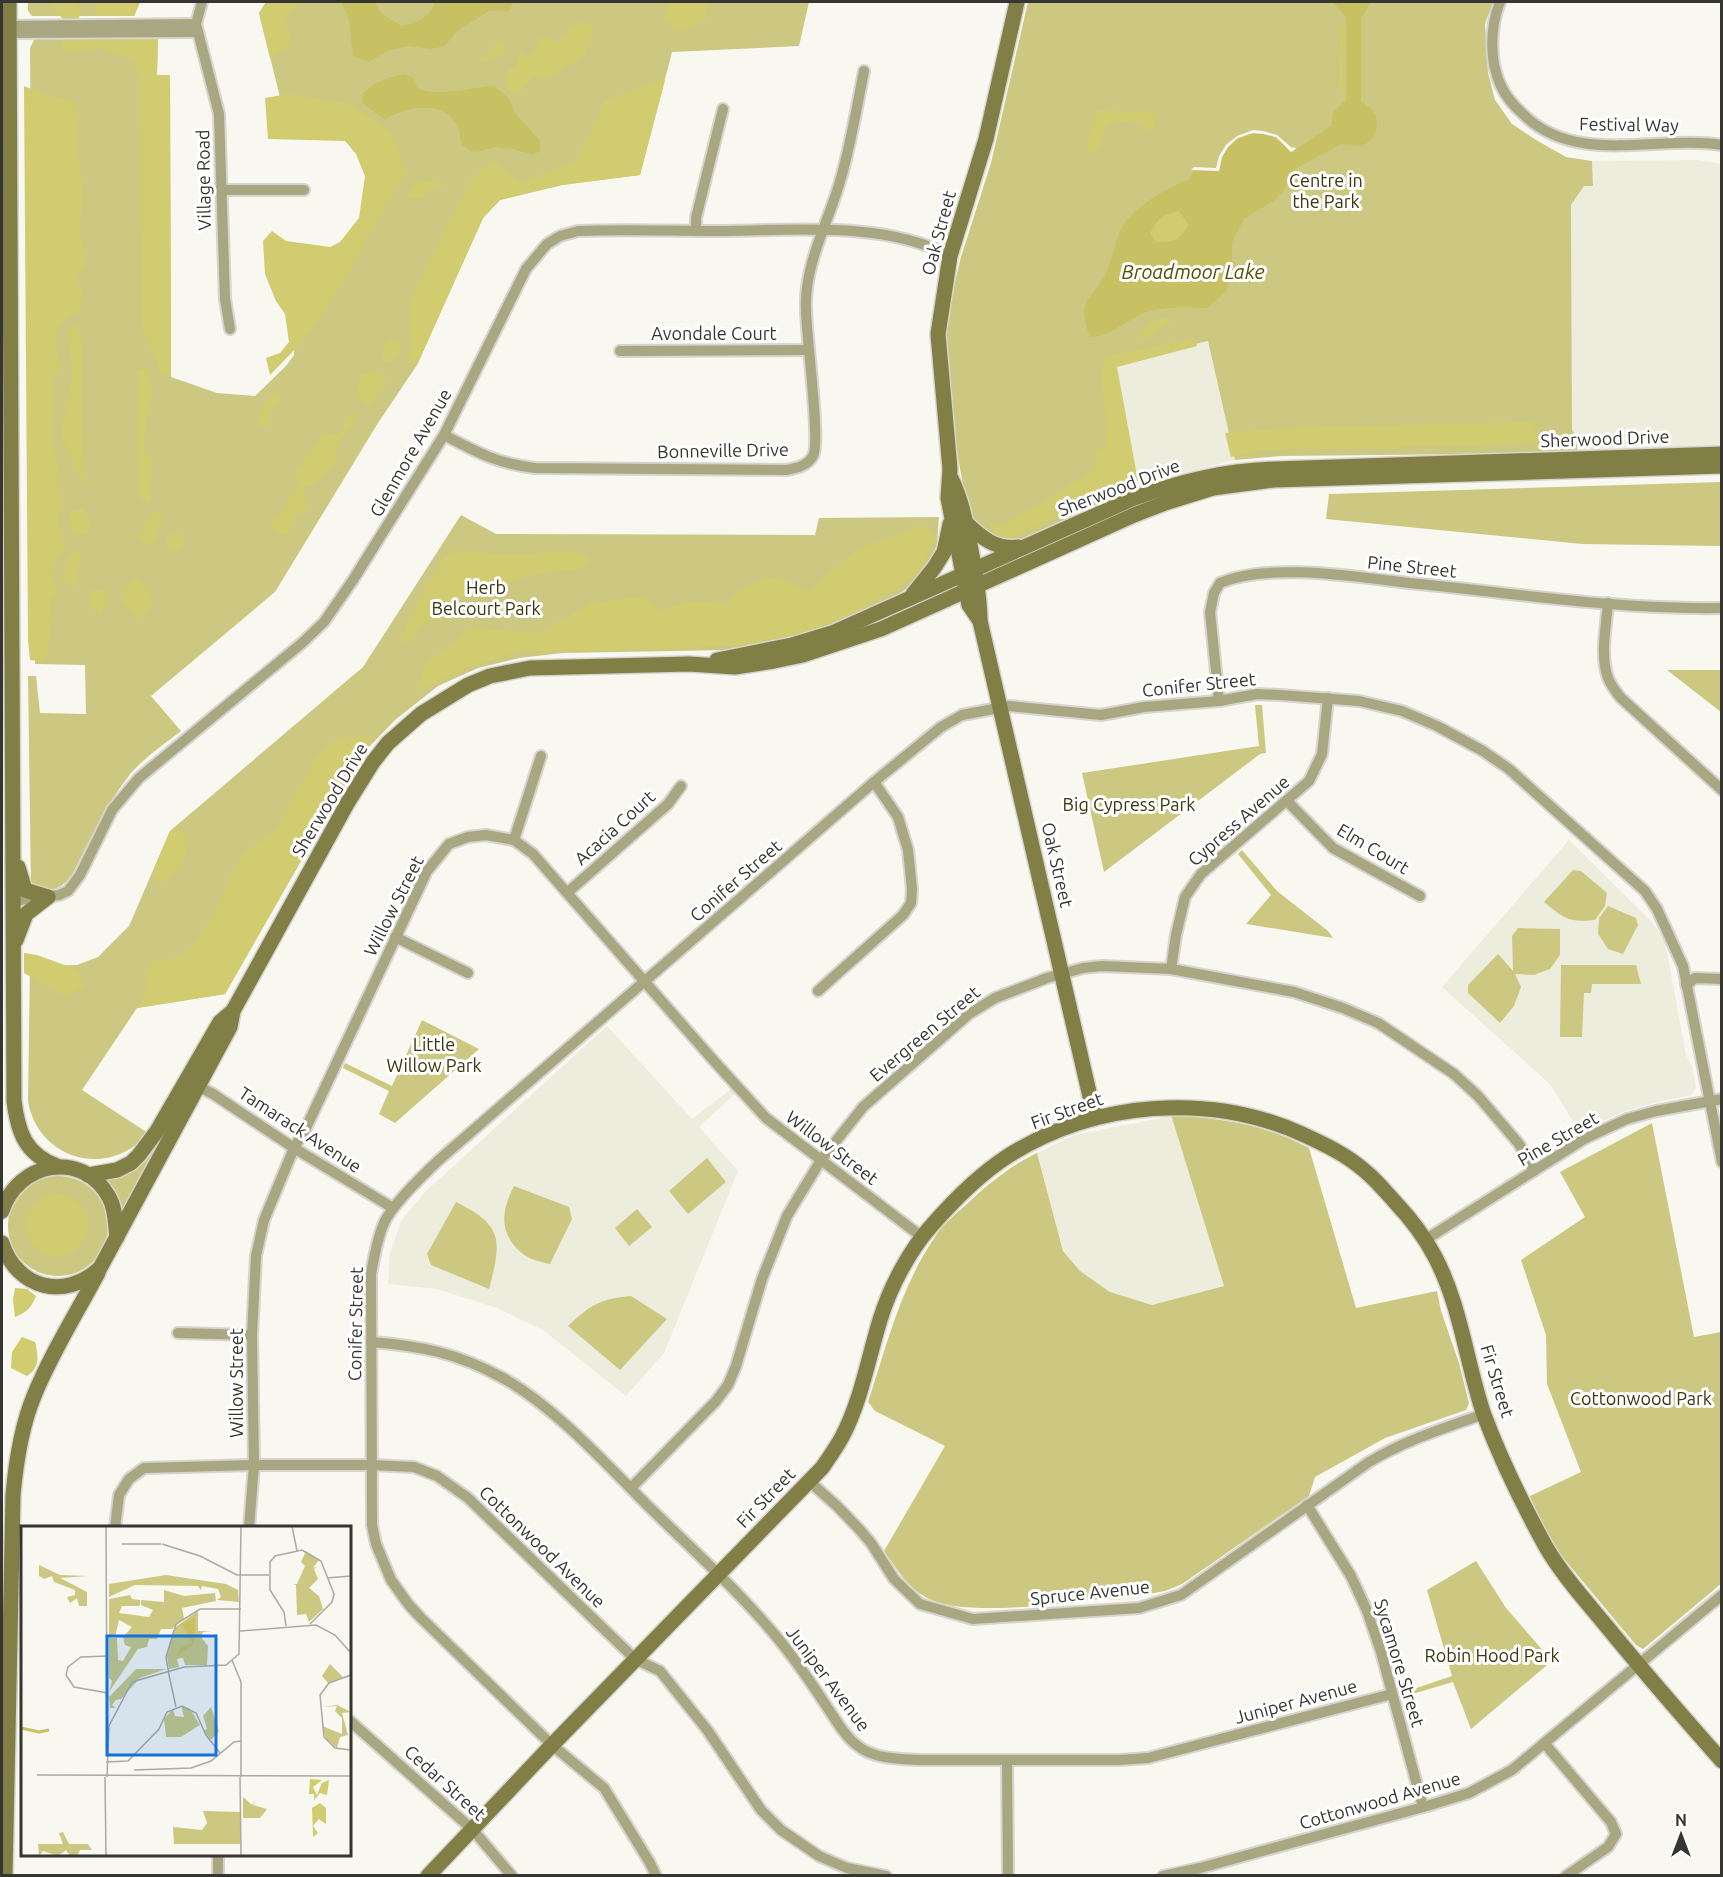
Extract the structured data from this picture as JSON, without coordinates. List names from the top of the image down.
{
  "streets": {
    "main road": ["Oak Street", "Sherwood Drive", "Fir Street"],
    "street": [
      "Festival Way",
      "Village Road",
      "Avondale Court",
      "Bonneville Drive",
      "Glenmore Avenue",
      "Pine Street",
      "Conifer Street",
      "Cypress Avenue",
      "Acacia Court",
      "Elm Court",
      "Willow Street",
      "Evergreen Street",
      "Tamarack Avenue",
      "Cottonwood Avenue",
      "Spruce Avenue",
      "Sycamore Street",
      "Juniper Avenue",
      "Cedar Street"
    ]
  },
  "crossings": [
    ["Oak Street", "Sherwood Drive"],
    ["Oak Street", "Glenmore Avenue"],
    ["Oak Street", "Conifer Street"],
    ["Oak Street", "Evergreen Street"],
    ["Oak Street", "Fir Street"],
    ["Avondale Court", "Bonneville Drive"],
    ["Sherwood Drive", "Tamarack Avenue"],
    ["Bonneville Drive", "Glenmore Avenue"],
    ["Pine Street", "Conifer Street"],
    ["Pine Street", "Evergreen Street"],
    ["Pine Street", "Fir Street"],
    ["Conifer Street", "Cypress Avenue"],
    ["Conifer Street", "Willow Street"],
    ["Conifer Street", "Fir Street"],
    ["Conifer Street", "Tamarack Avenue"],
    ["Conifer Street", "Cottonwood Avenue"],
    ["Conifer Street", "Juniper Avenue"],
    ["Cypress Avenue", "Elm Court"],
    ["Cypress Avenue", "Evergreen Street"],
    ["Acacia Court", "Willow Street"],
    ["Willow Street", "Evergreen Street"],
    ["Willow Street", "Fir Street"],
    ["Willow Street", "Tamarack Avenue"],
    ["Willow Street", "Cottonwood Avenue"],
    ["Evergreen Street", "Juniper Avenue"],
    ["Fir Street", "Cottonwood Avenue"],
    ["Fir Street", "Spruce Avenue"],
    ["Fir Street", "Juniper Avenue"],
    ["Fir Street", "Cedar Street"],
    ["Cottonwood Avenue", "Sycamore Street"],
    ["Spruce Avenue", "Sycamore Street"],
    ["Sycamore Street", "Juniper Avenue"]
  ],
  "water": ["Broadmoor Lake"],
  "parks": [
    "Centre in the Park",
    "Herb Belcourt Park",
    "Big Cypress Park",
    "Little Willow Park",
    "Cottonwood Park",
    "Robin Hood Park"
  ],
  "north": "top"
}
